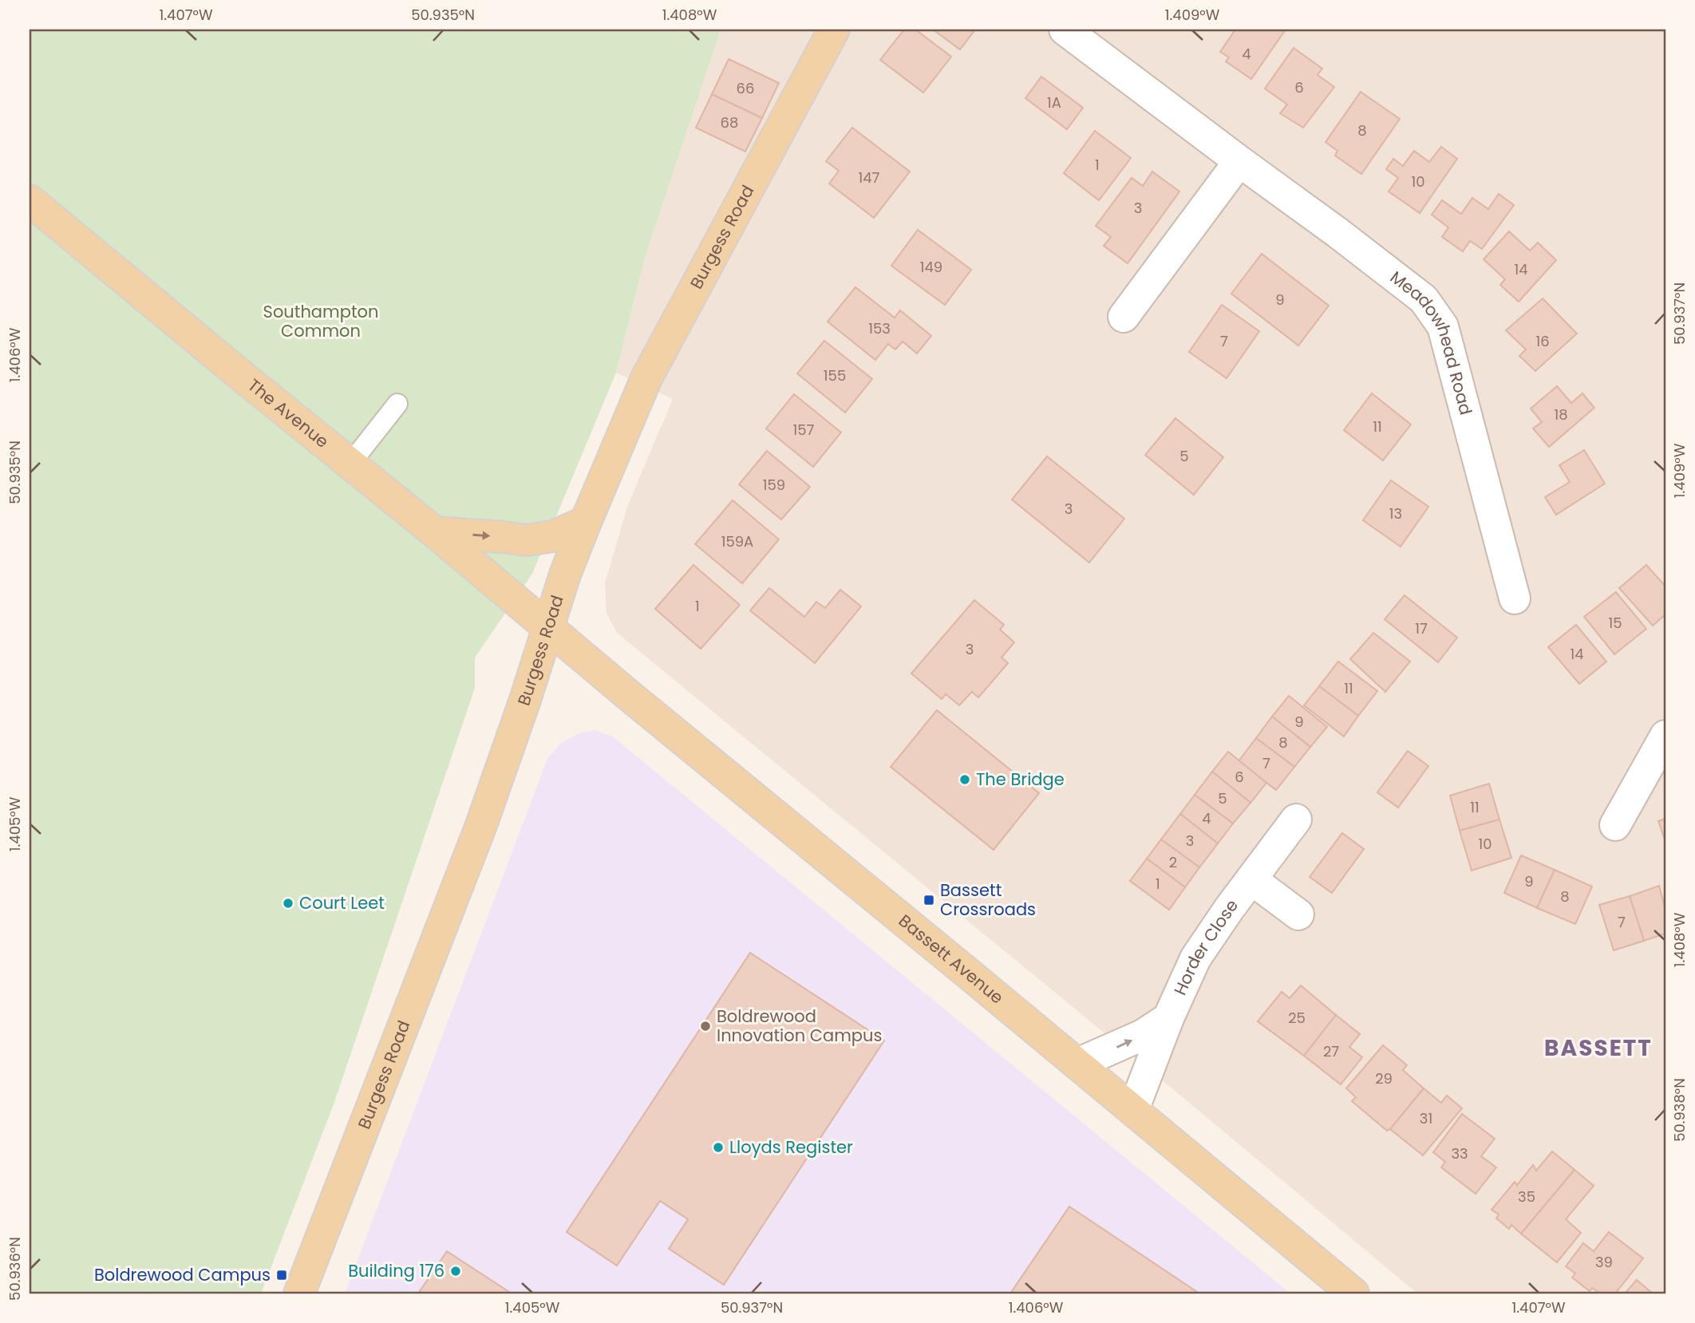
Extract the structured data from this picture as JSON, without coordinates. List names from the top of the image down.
{
  "streets": {
    "main road": ["Burgess Road", "The Avenue", "Bassett Avenue"],
    "street": ["Meadowhead Road", "Horder Close"]
  },
  "crossings": [
    ["Burgess Road", "The Avenue"],
    ["Burgess Road", "Bassett Avenue"],
    ["The Avenue", "Bassett Avenue"],
    ["Horder Close", "Bassett Avenue"]
  ],
  "districts": ["BASSETT"],
  "parks": ["Southampton Common"],
  "places": {
    "other": [
      "The Bridge",
      "Court Leet",
      "Boldrewood Innovation Campus",
      "Lloyds Register",
      "Building 176"
    ],
    "transit": ["Bassett Crossroads", "Boldrewood Campus"]
  },
  "house_numbers": [
    "4",
    "6",
    "66",
    "1A",
    "68",
    "8",
    "1",
    "147",
    "10",
    "3",
    "149",
    "14",
    "9",
    "153",
    "7",
    "16",
    "155",
    "18",
    "11",
    "157",
    "5",
    "159",
    "3",
    "13",
    "159A",
    "1",
    "15",
    "17",
    "3",
    "14",
    "11",
    "9",
    "8",
    "7",
    "6",
    "5",
    "11",
    "4",
    "3",
    "10",
    "2",
    "9",
    "1",
    "8",
    "7",
    "25",
    "27",
    "29",
    "31",
    "33",
    "35",
    "39"
  ],
  "coordinates": [
    "1.407°W",
    "50.935°N",
    "1.408°W",
    "1.409°W",
    "50.937°N",
    "1.406°W",
    "1.405°W",
    "50.938°N",
    "50.936°N"
  ]
}
